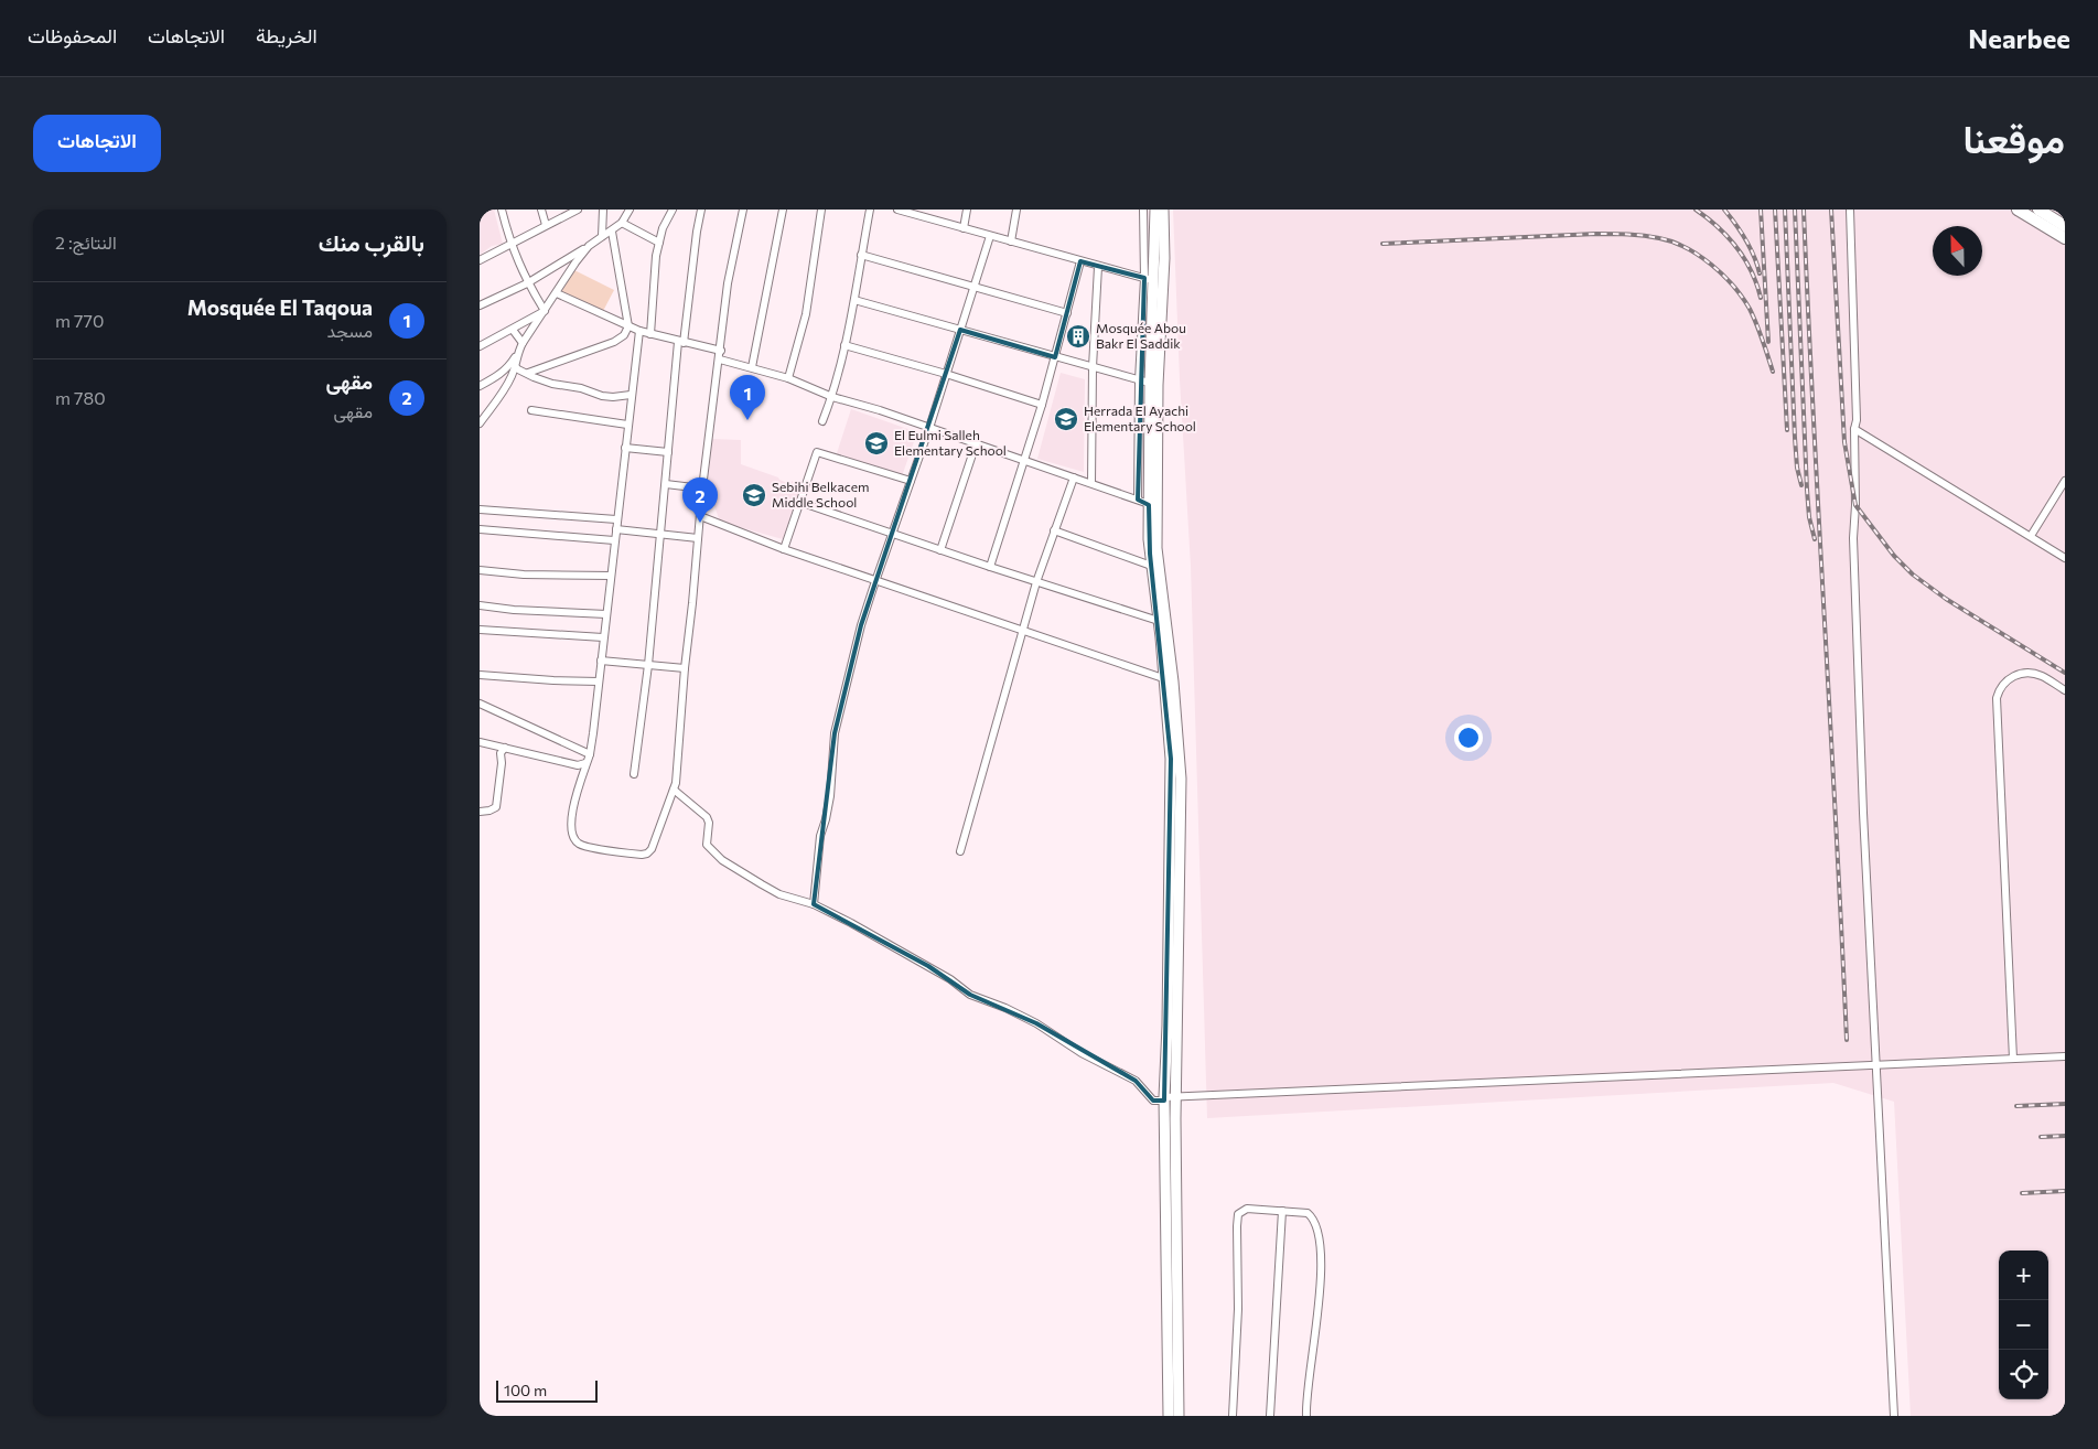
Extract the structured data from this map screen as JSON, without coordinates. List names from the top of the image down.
{
  "places": {
    "building": ["Mosquée Abou Bakr El Saddik"],
    "school or university": ["Herrada El Ayachi Elementary School", "El Eulmi Salleh Elementary School", "Sebihi Belkacem Middle School"]
  },
  "scale_bar": "100 m",
  "north": "top",
  "page": {
    "header": "Nearbee",
    "nav": ["الخريطة", "الاتجاهات", "المحفوظات"],
    "title": "موقعنا",
    "buttons": "الاتجاهات",
    "heading": ["بالقرب منك", "النتائج: 2"],
    "list": [
      {
        "mark": "1",
        "name": "Mosquée El Taqoua",
        "note": "مسجد",
        "value": "770 m"
      },
      {
        "mark": "2",
        "name": "مقهى",
        "note": "مقهى",
        "value": "780 m"
      }
    ],
    "pins": ["1", "2"],
    "map_buttons": ["+", "−"],
    "scale": "100 m"
  }
}
